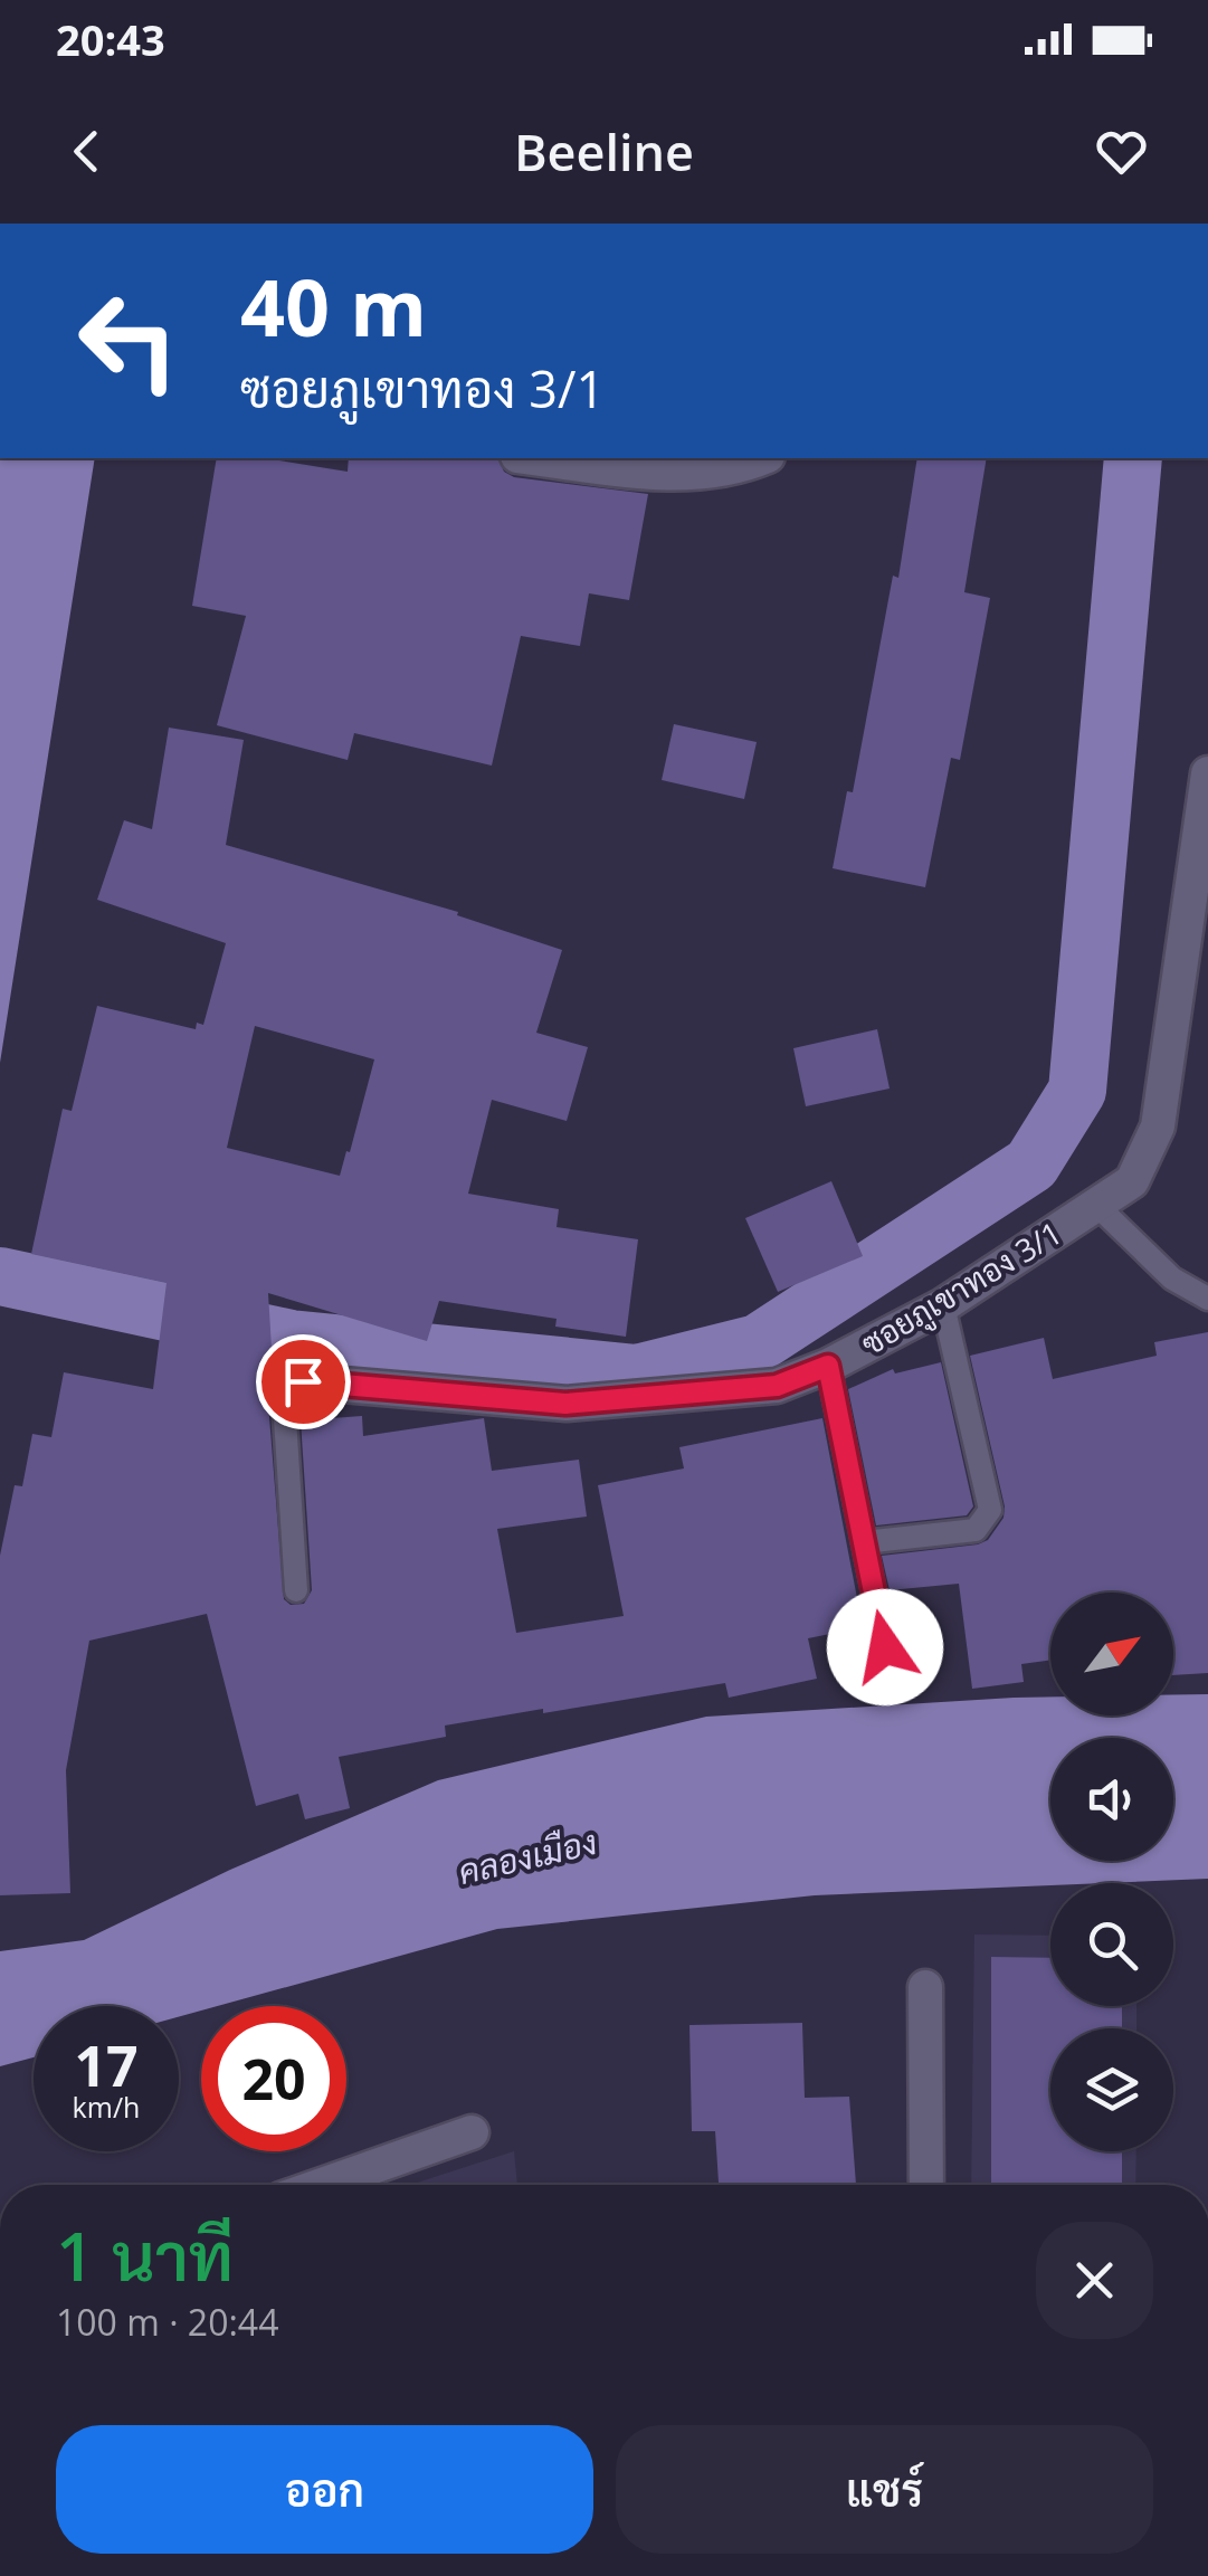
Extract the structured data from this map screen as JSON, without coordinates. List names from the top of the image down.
{
  "streets": {
    "street": ["ซอยภูเขาทอง 3/1"]
  },
  "water": ["คลองเมือง"],
  "north": "top right",
  "page": {
    "status": "20:43",
    "header": "Beeline",
    "turn": ["40 m", "ซอยภูเขาทอง 3/1"],
    "speed": "17 km/h",
    "limit": "20",
    "heading": ["1 นาที", "100 m · 20:44"],
    "buttons": ["ออก", "แชร์"]
  }
}
